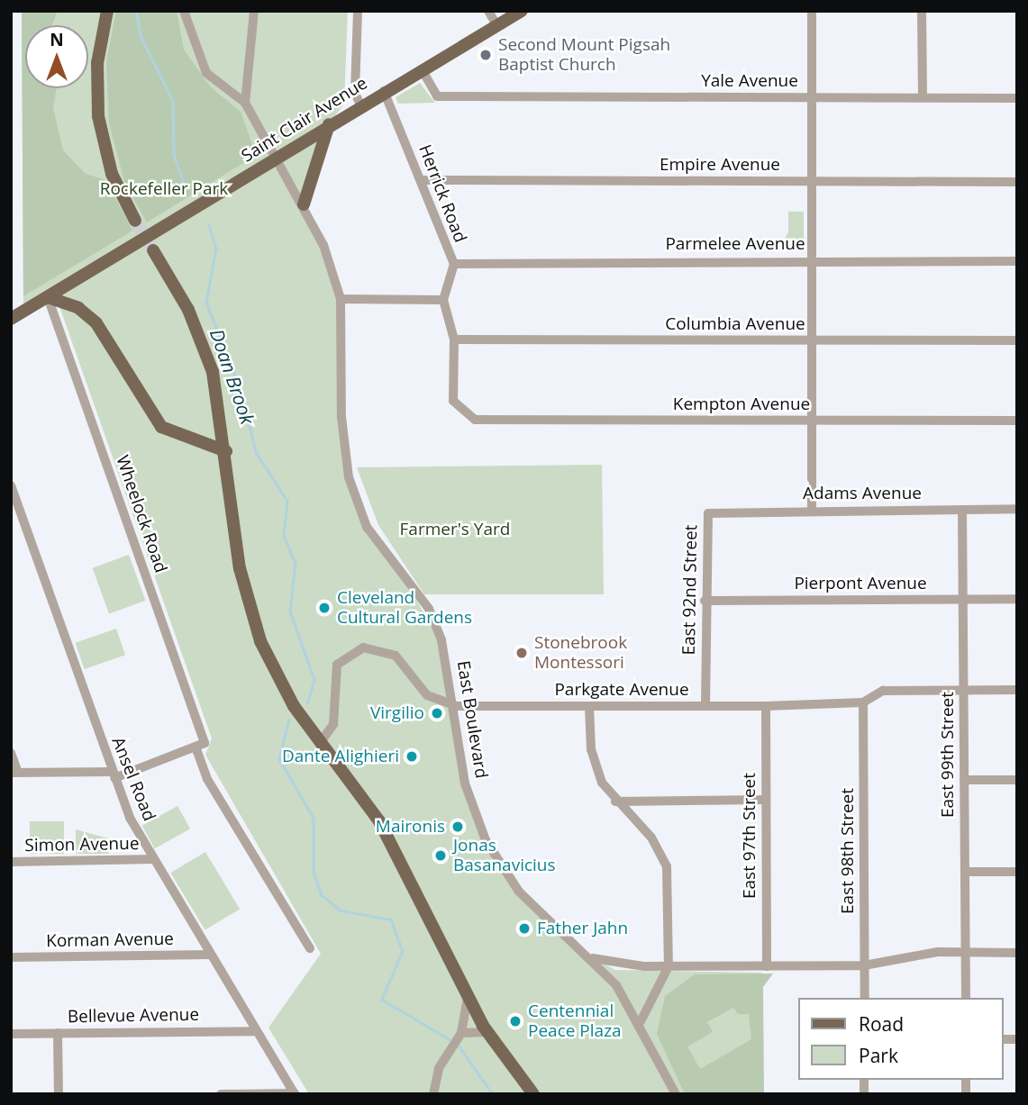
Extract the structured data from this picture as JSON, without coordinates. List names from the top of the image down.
{
  "streets": {
    "main road": ["Saint Clair Avenue"],
    "street": [
      "Yale Avenue",
      "Empire Avenue",
      "Herrick Road",
      "Parmelee Avenue",
      "Columbia Avenue",
      "Kempton Avenue",
      "Adams Avenue",
      "Wheelock Road",
      "Pierpont Avenue",
      "East 92nd Street",
      "Parkgate Avenue",
      "East Boulevard",
      "East 99th Street",
      "Ansel Road",
      "East 97th Street",
      "Simon Avenue",
      "East 98th Street",
      "Korman Avenue",
      "Bellevue Avenue"
    ]
  },
  "crossings": [
    ["Yale Avenue", "Saint Clair Avenue"],
    ["Saint Clair Avenue", "Herrick Road"],
    ["Saint Clair Avenue", "Wheelock Road"],
    ["Saint Clair Avenue", "East Boulevard"],
    ["Empire Avenue", "Herrick Road"],
    ["Herrick Road", "Parmelee Avenue"],
    ["Columbia Avenue", "Kempton Avenue"],
    ["Adams Avenue", "East 92nd Street"],
    ["Adams Avenue", "East 99th Street"],
    ["Pierpont Avenue", "East 92nd Street"],
    ["Pierpont Avenue", "East 99th Street"],
    ["East 92nd Street", "Parkgate Avenue"],
    ["Parkgate Avenue", "East Boulevard"],
    ["Parkgate Avenue", "East 99th Street"],
    ["Parkgate Avenue", "East 97th Street"],
    ["Parkgate Avenue", "East 98th Street"],
    ["Ansel Road", "Simon Avenue"],
    ["Ansel Road", "Korman Avenue"],
    ["Ansel Road", "Bellevue Avenue"]
  ],
  "water": ["Doan Brook"],
  "parks": ["Rockefeller Park", "Farmer's Yard"],
  "places": [
    "Second Mount Pigsah Baptist Church",
    "Cleveland Cultural Gardens",
    "Stonebrook Montessori",
    "Virgilio",
    "Dante Alighieri",
    "Maironis",
    "Jonas Basanavicius",
    "Father Jahn",
    "Centennial Peace Plaza"
  ],
  "legend": ["Road", "Park"],
  "north": "top"
}
